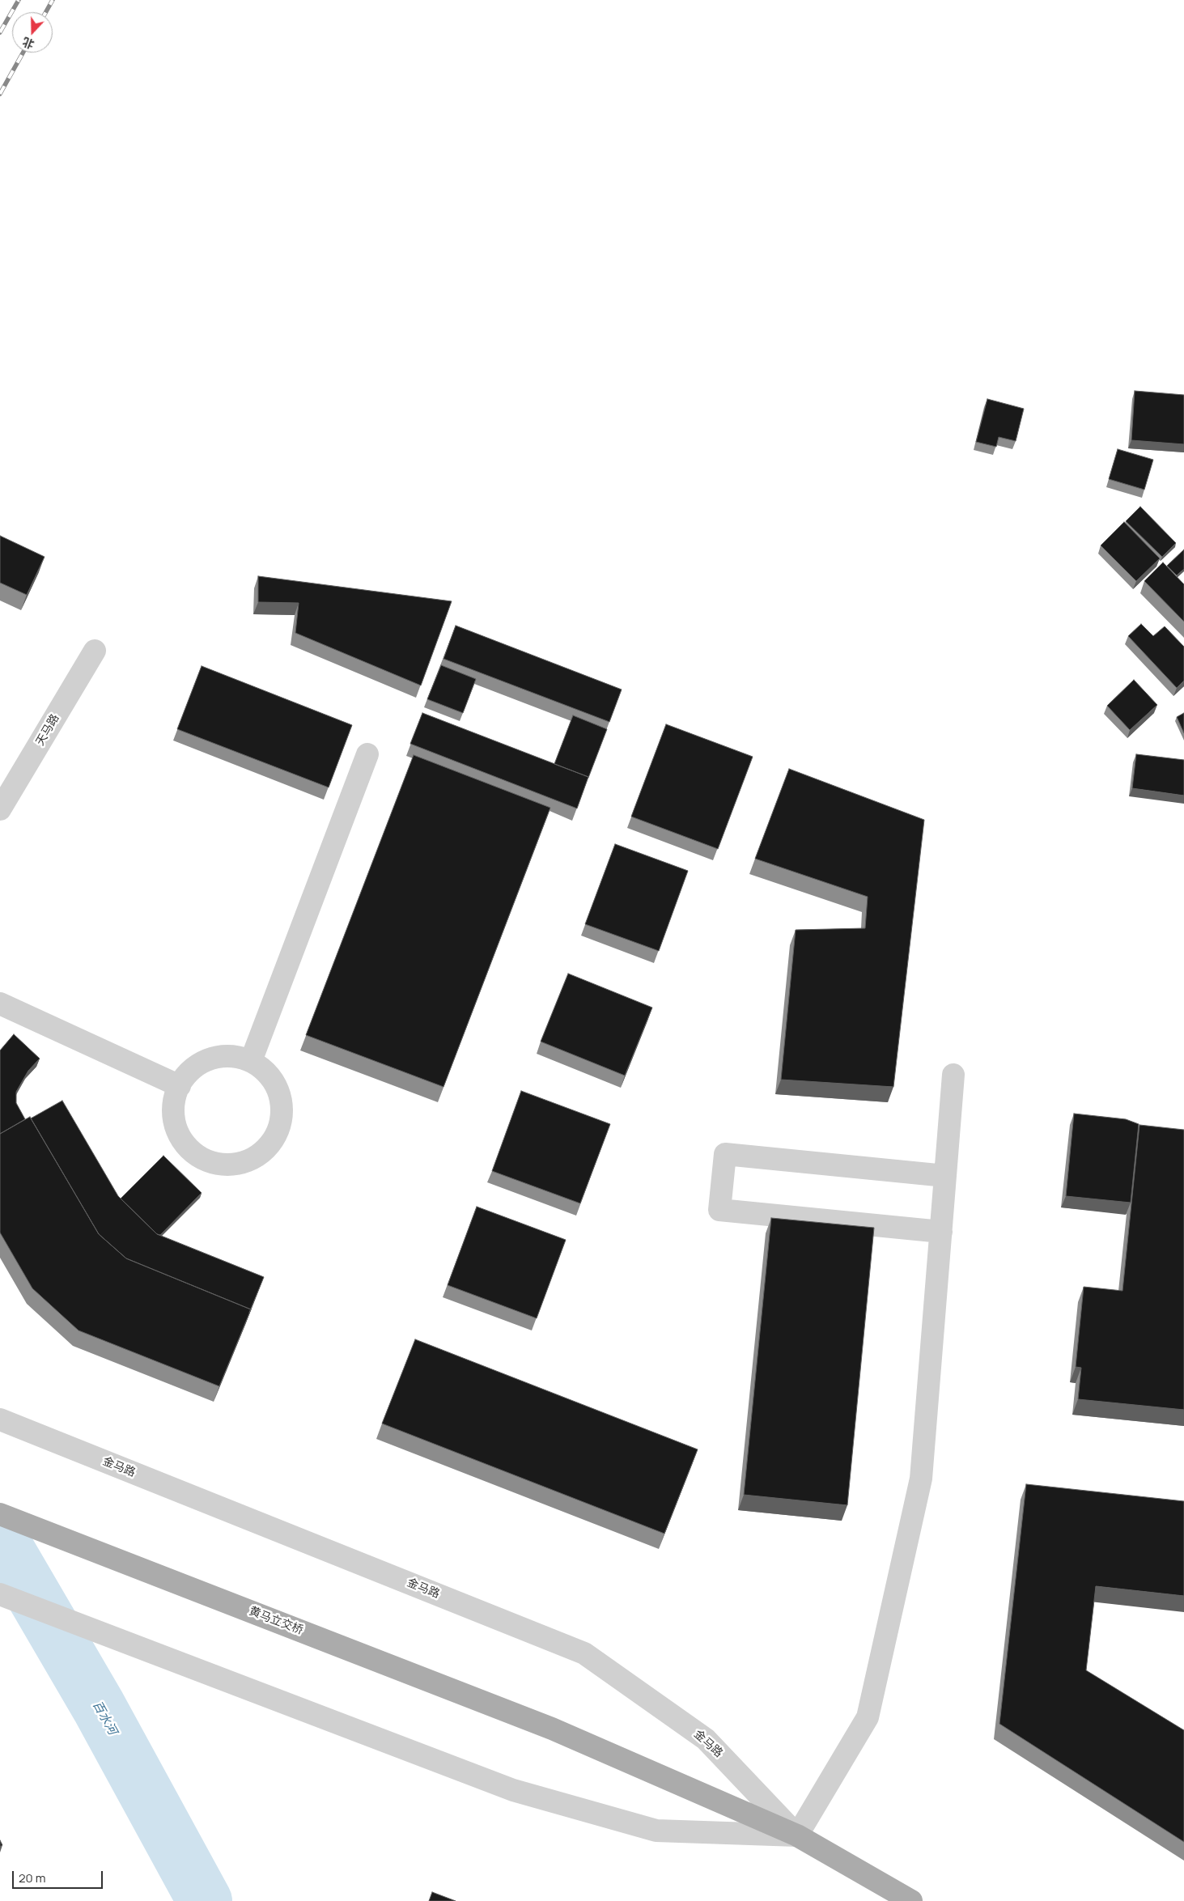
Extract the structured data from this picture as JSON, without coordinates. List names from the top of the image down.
{
  "streets": {
    "main road": ["金马路", "黄马立交桥"],
    "street": ["天马路"]
  },
  "crossings": [
    ["金马路", "黄马立交桥"]
  ],
  "water": ["百水河"],
  "scale_bar": "20 m",
  "north": "bottom"
}
